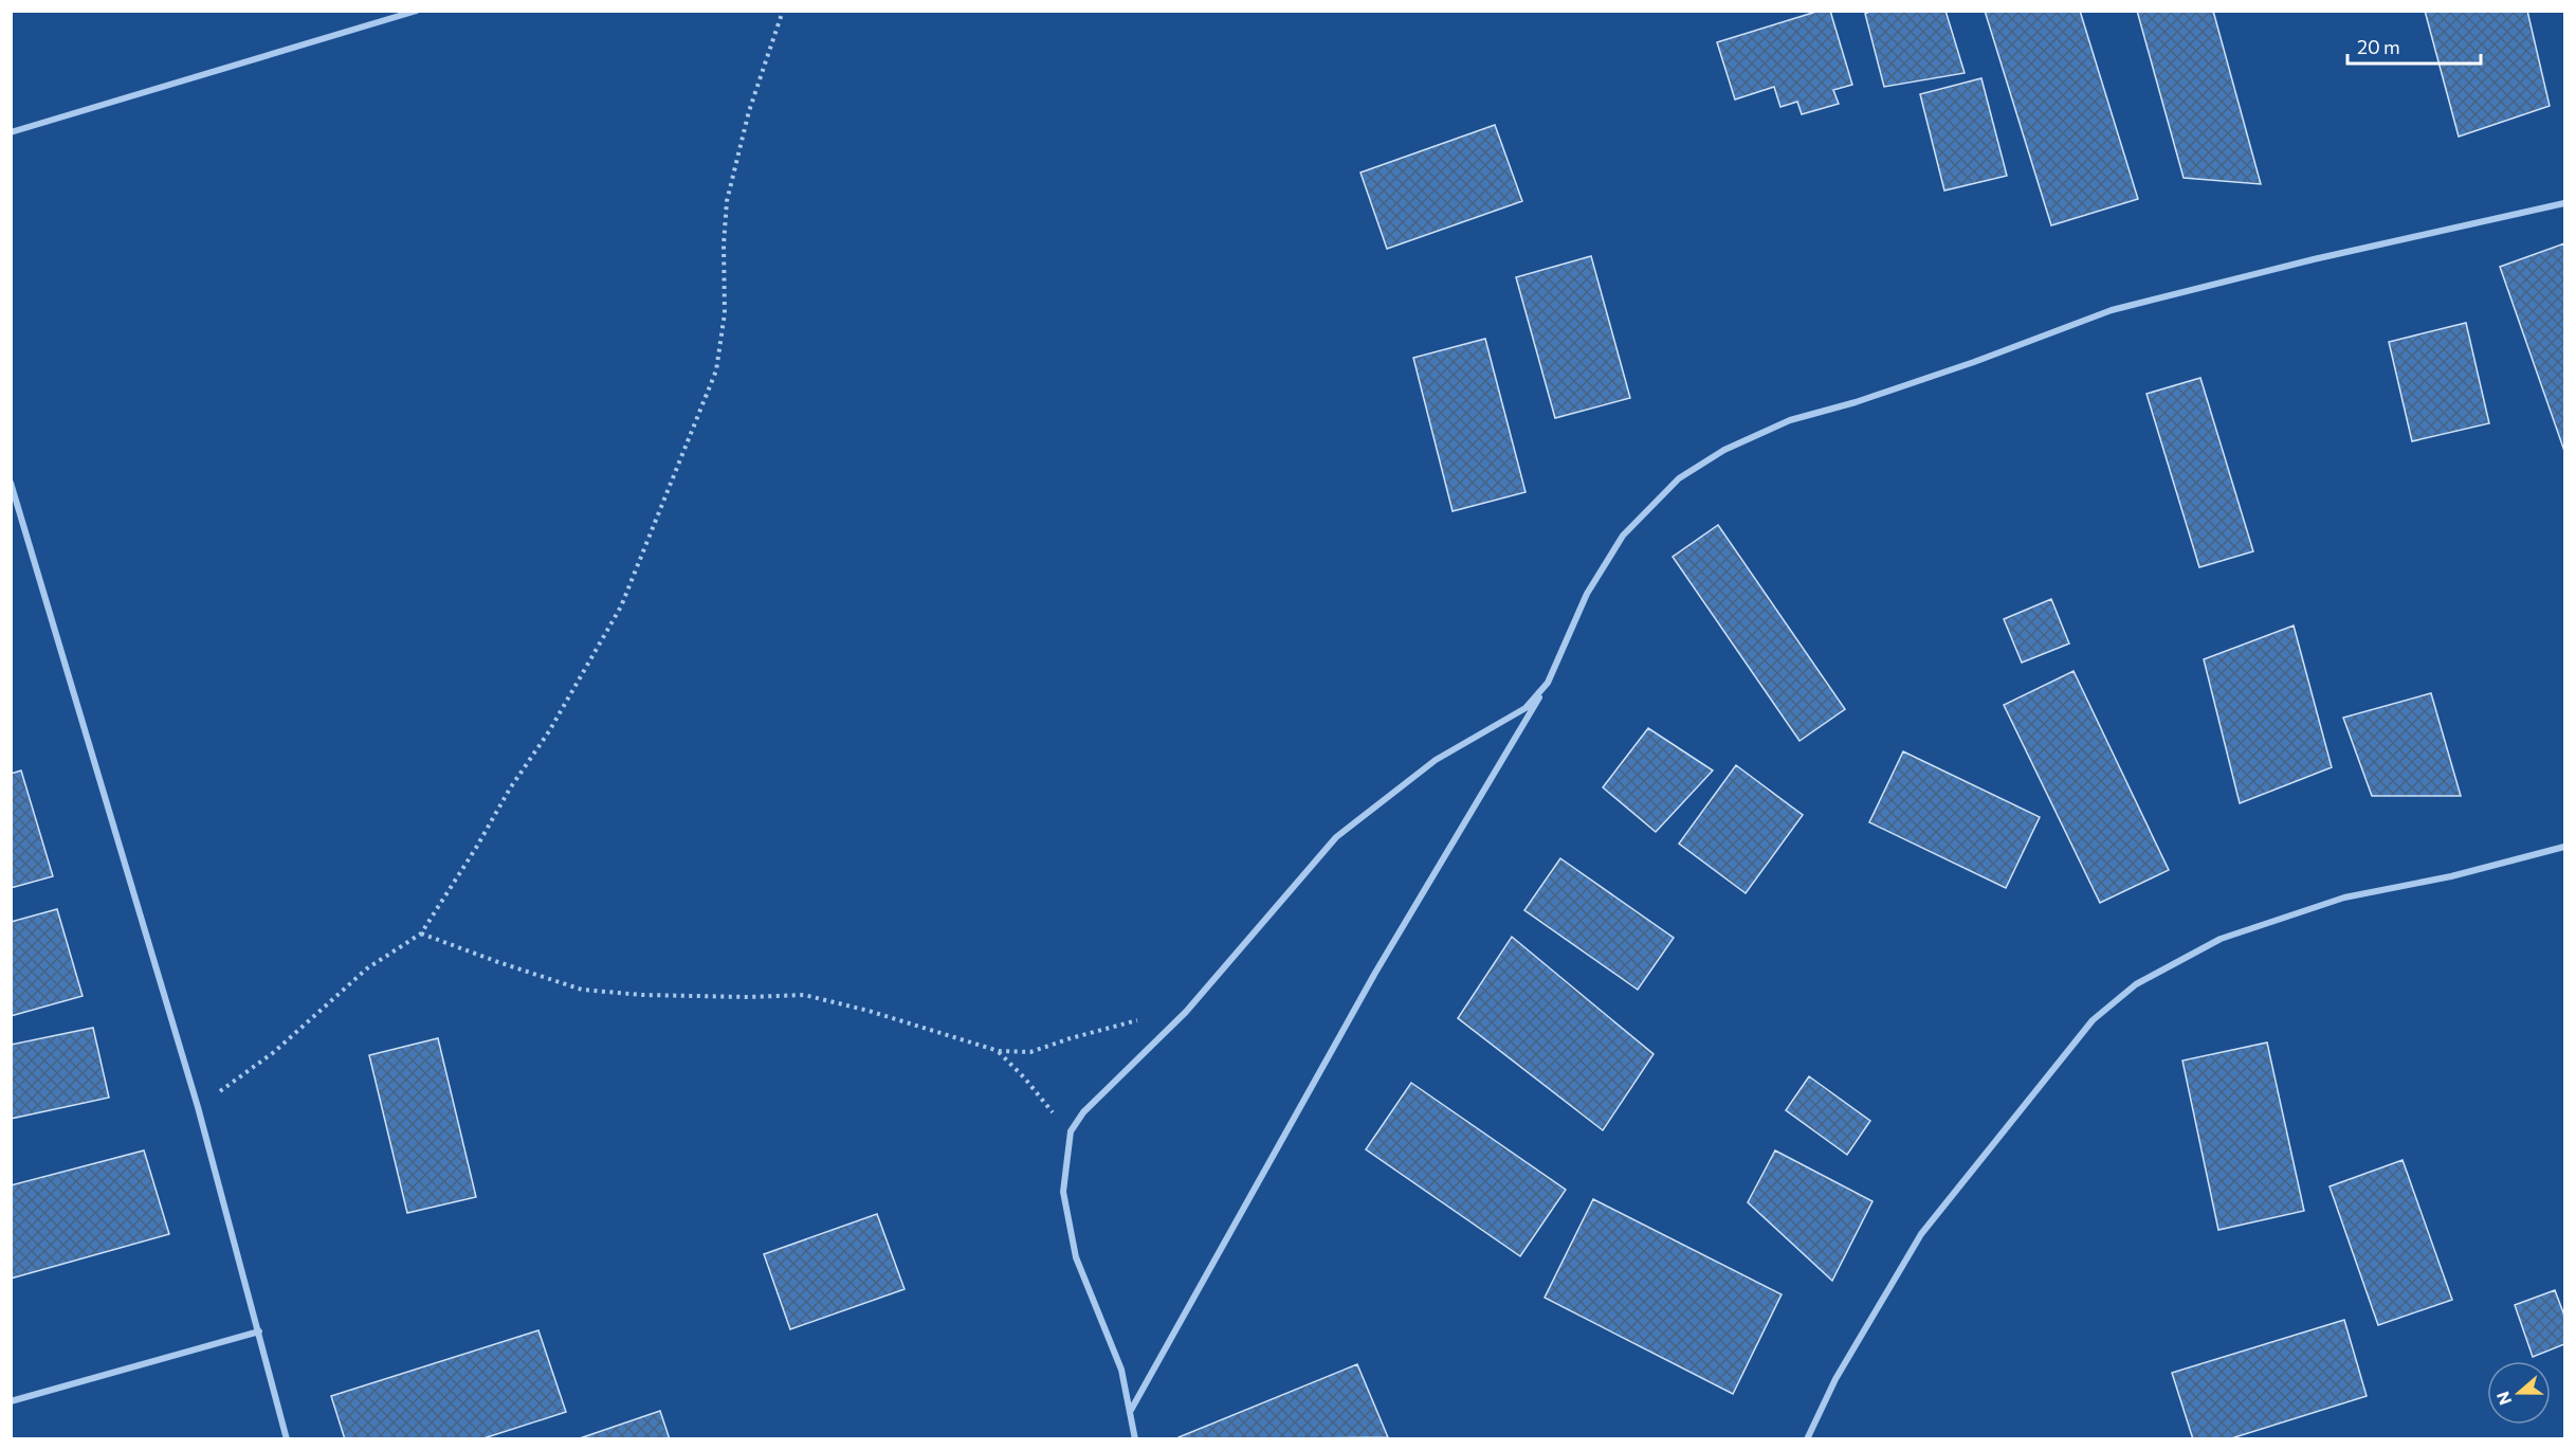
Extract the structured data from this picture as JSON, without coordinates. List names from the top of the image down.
{
  "scale_bar": "20 m",
  "north": "left"
}
